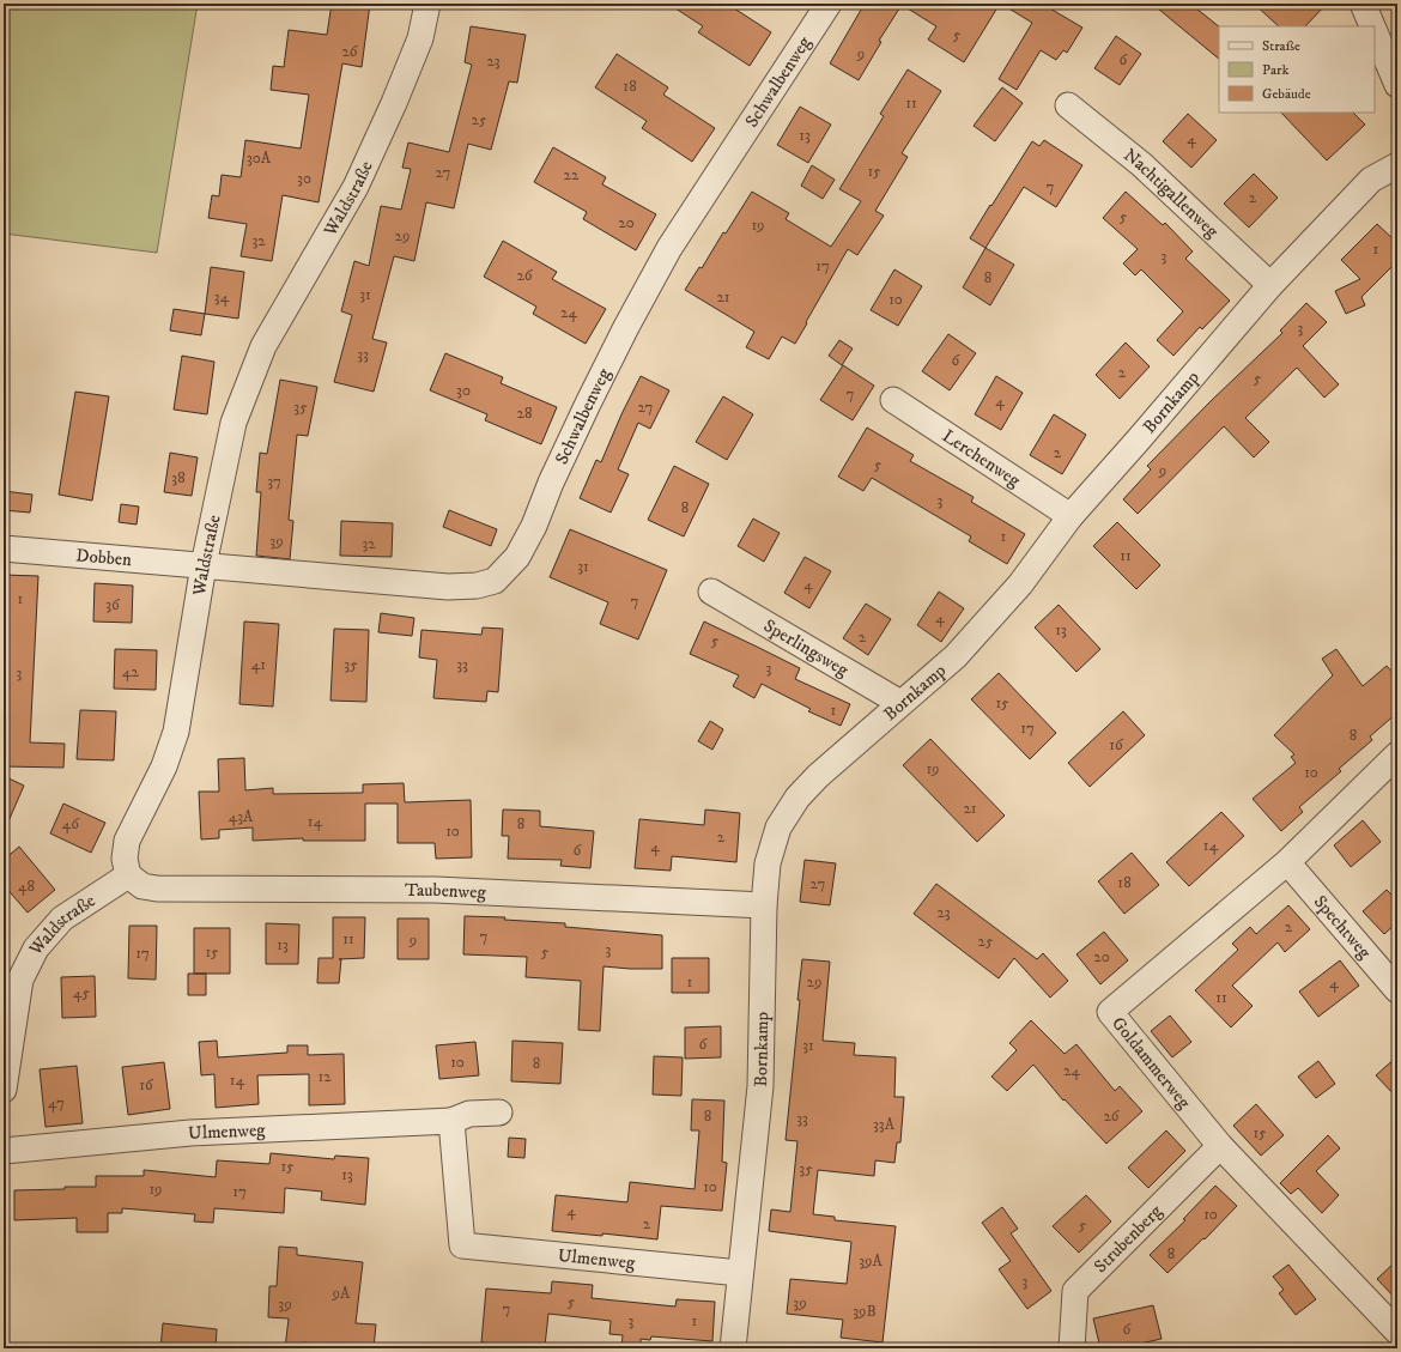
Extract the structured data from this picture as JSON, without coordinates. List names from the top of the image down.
{
  "streets": {
    "street": [
      "Schwalbenweg",
      "Nachtigallenweg",
      "Waldstraße",
      "Bornkamp",
      "Lerchenweg",
      "Dobben",
      "Sperlingsweg",
      "Taubenweg",
      "Spechtweg",
      "Goldammerweg",
      "Ulmenweg",
      "Strubenberg"
    ]
  },
  "crossings": [
    ["Schwalbenweg", "Waldstraße"],
    ["Schwalbenweg", "Dobben"],
    ["Nachtigallenweg", "Bornkamp"],
    ["Waldstraße", "Dobben"],
    ["Waldstraße", "Taubenweg"],
    ["Bornkamp", "Lerchenweg"],
    ["Bornkamp", "Sperlingsweg"],
    ["Bornkamp", "Taubenweg"],
    ["Bornkamp", "Ulmenweg"],
    ["Spechtweg", "Goldammerweg"],
    ["Goldammerweg", "Strubenberg"]
  ],
  "house_numbers": [
    "5",
    "26",
    "9",
    "6",
    "23",
    "18",
    "11",
    "25",
    "13",
    "4",
    "30A",
    "15",
    "27",
    "22",
    "30",
    "7",
    "2",
    "5",
    "20",
    "19",
    "29",
    "32",
    "1",
    "3",
    "17",
    "26",
    "8",
    "31",
    "34",
    "21",
    "10",
    "24",
    "3",
    "33",
    "6",
    "2",
    "5",
    "30",
    "7",
    "4",
    "35",
    "27",
    "28",
    "2",
    "5",
    "9",
    "38",
    "37",
    "3",
    "8",
    "1",
    "39",
    "32",
    "11",
    "31",
    "4",
    "1",
    "7",
    "36",
    "4",
    "13",
    "2",
    "5",
    "41",
    "35",
    "33",
    "3",
    "42",
    "3",
    "15",
    "1",
    "17",
    "8",
    "16",
    "19",
    "10",
    "21",
    "43A",
    "14",
    "46",
    "8",
    "10",
    "2",
    "14",
    "4",
    "6",
    "18",
    "27",
    "48",
    "23",
    "2",
    "7",
    "11",
    "9",
    "25",
    "13",
    "3",
    "15",
    "5",
    "17",
    "20",
    "1",
    "29",
    "4",
    "45",
    "11",
    "6",
    "31",
    "10",
    "8",
    "24",
    "12",
    "14",
    "16",
    "47",
    "8",
    "26",
    "33",
    "33A",
    "15",
    "15",
    "35",
    "13",
    "10",
    "19",
    "17",
    "4",
    "10",
    "2",
    "5",
    "8",
    "39A",
    "3",
    "9A",
    "5",
    "39",
    "39",
    "7",
    "39B",
    "3",
    "1",
    "6"
  ],
  "legend": ["Straße", "Park", "Gebäude"]
}
